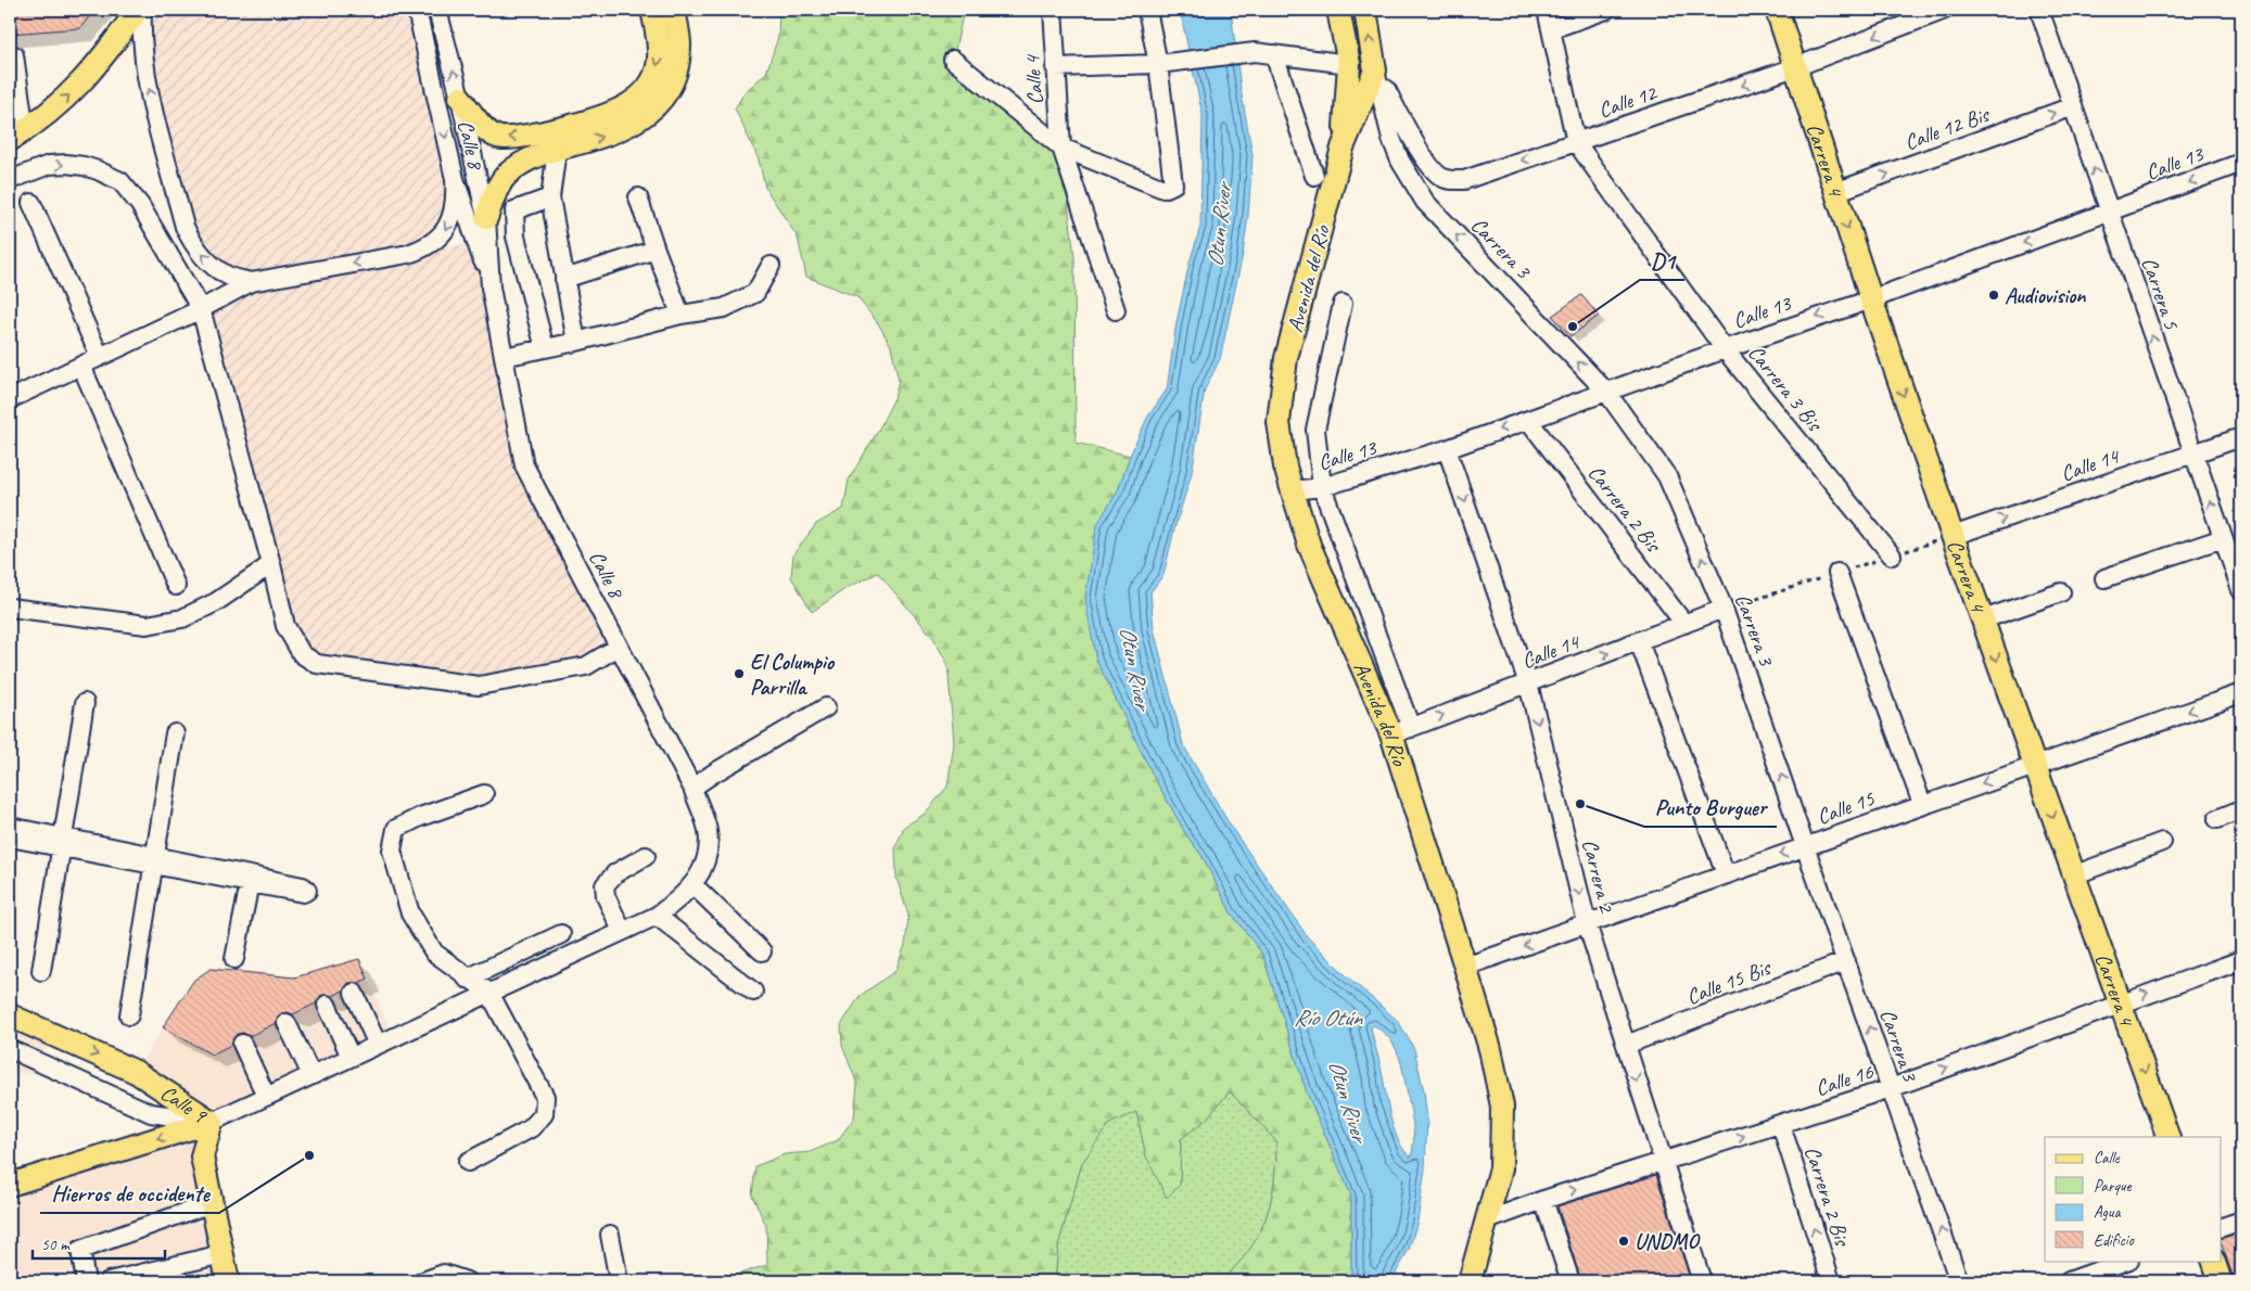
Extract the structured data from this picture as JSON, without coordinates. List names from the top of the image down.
{
  "streets": {
    "main road": ["Carrera 4", "Avenida del Río", "Calle 9"],
    "street": [
      "Calle 4",
      "Calle 12",
      "Calle 12 Bis",
      "Calle 8",
      "Calle 13",
      "Carrera 3",
      "Carrera 5",
      "Carrera 3 Bis",
      "Calle 14",
      "Carrera 2 Bis",
      "Calle 15",
      "Carrera 2",
      "Calle 15 Bis",
      "Calle 16"
    ]
  },
  "crossings": [
    ["Calle 12", "Carrera 4"],
    ["Calle 12", "Carrera 3"],
    ["Calle 12", "Carrera 3 Bis"],
    ["Calle 12 Bis", "Carrera 4"],
    ["Calle 12 Bis", "Carrera 5"],
    ["Calle 8", "Calle 9"],
    ["Carrera 4", "Calle 13"],
    ["Carrera 4", "Calle 14"],
    ["Carrera 4", "Calle 15"],
    ["Carrera 4", "Calle 16"],
    ["Calle 13", "Carrera 3"],
    ["Calle 13", "Avenida del Río"],
    ["Calle 13", "Carrera 5"],
    ["Calle 13", "Carrera 3 Bis"],
    ["Calle 13", "Carrera 2 Bis"],
    ["Calle 13", "Carrera 2"],
    ["Carrera 3", "Calle 14"],
    ["Carrera 3", "Calle 15"],
    ["Carrera 3", "Calle 15 Bis"],
    ["Carrera 3", "Calle 16"],
    ["Avenida del Río", "Calle 14"],
    ["Avenida del Río", "Calle 15"],
    ["Avenida del Río", "Calle 16"],
    ["Carrera 5", "Calle 14"],
    ["Calle 14", "Carrera 2 Bis"],
    ["Calle 14", "Carrera 2"],
    ["Carrera 2 Bis", "Calle 16"],
    ["Calle 15", "Carrera 2"],
    ["Carrera 2", "Calle 15 Bis"],
    ["Carrera 2", "Calle 16"]
  ],
  "one_way": [
    "Calle 12",
    "Calle 12 Bis",
    "Carrera 4",
    "Calle 13",
    "Carrera 5",
    "Carrera 2 Bis",
    "Calle 16",
    "Calle 9"
  ],
  "water": ["Otun River", "Río Otún"],
  "places": [
    "Audiovision",
    "D1",
    "El Columpio Parrilla",
    "Punto Burguer",
    "Hierros de occidente",
    "UNDMO"
  ],
  "legend": [
    "Calle",
    "Parque",
    "Agua",
    "Edificio"
  ],
  "scale_bar": "50 m"
}
